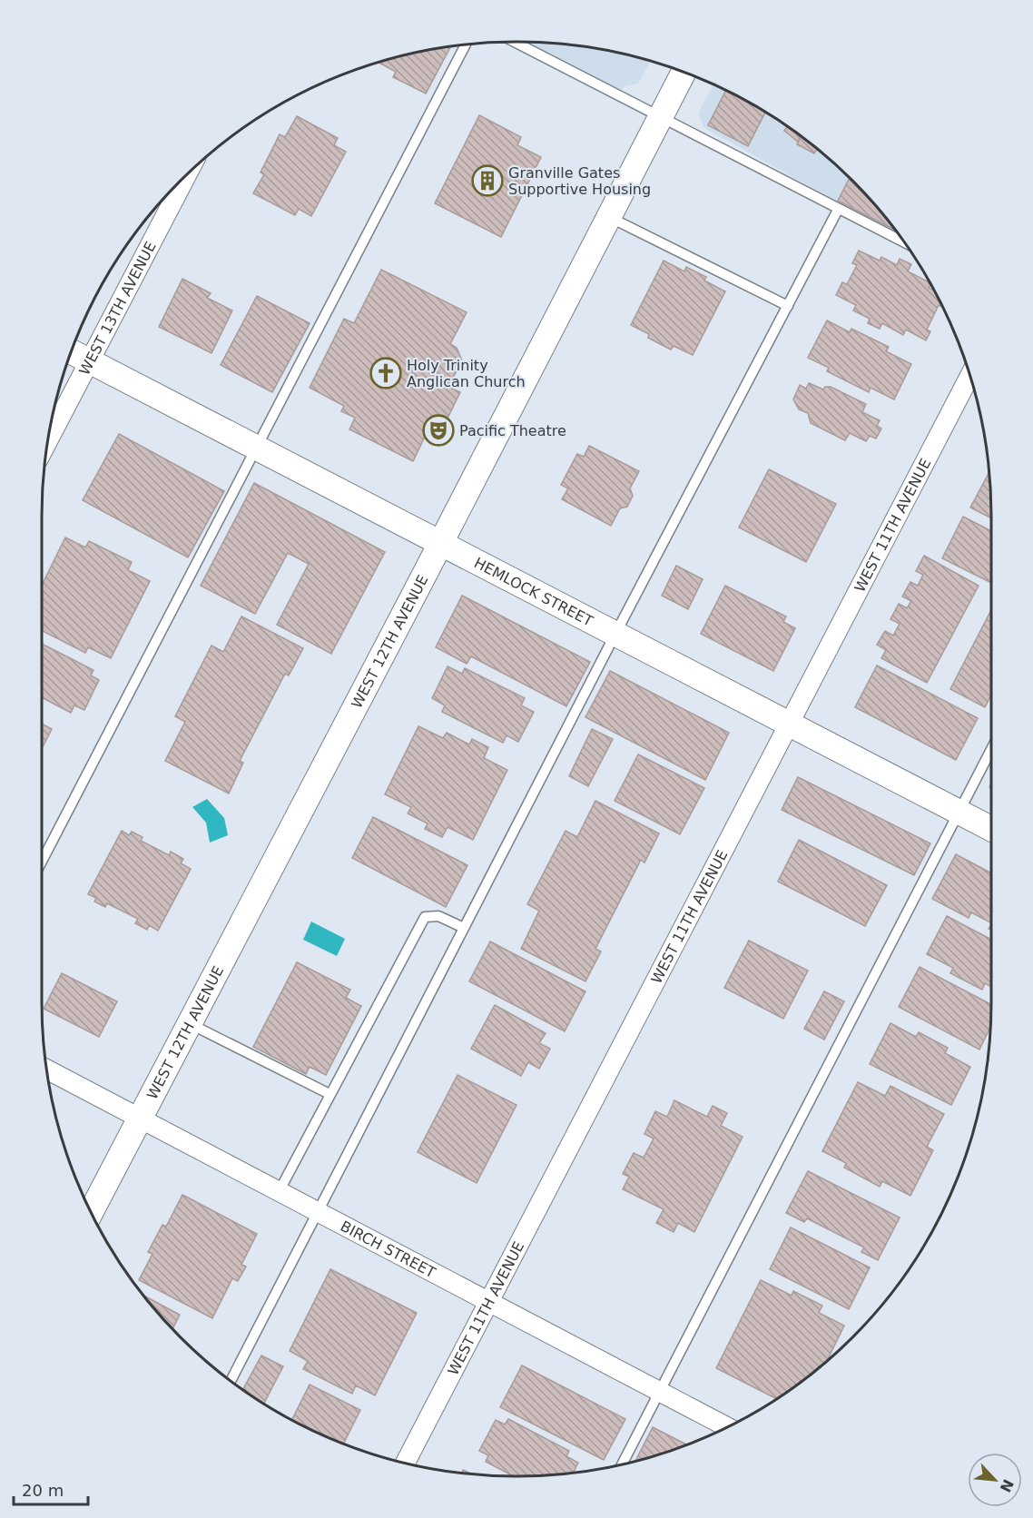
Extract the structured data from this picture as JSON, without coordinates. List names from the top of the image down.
{
  "streets": {
    "street": [
      "WEST 13TH AVENUE",
      "WEST 11TH AVENUE",
      "HEMLOCK STREET",
      "WEST 12TH AVENUE",
      "BIRCH STREET"
    ]
  },
  "crossings": [
    ["WEST 13TH AVENUE", "HEMLOCK STREET"],
    ["WEST 11TH AVENUE", "HEMLOCK STREET"],
    ["WEST 11TH AVENUE", "BIRCH STREET"],
    ["HEMLOCK STREET", "WEST 12TH AVENUE"],
    ["WEST 12TH AVENUE", "BIRCH STREET"]
  ],
  "places": {
    "building": ["Granville Gates Supportive Housing"],
    "church": ["Holy Trinity Anglican Church"],
    "theatre": ["Pacific Theatre"]
  },
  "scale_bar": "20 m",
  "north": "bottom right"
}
